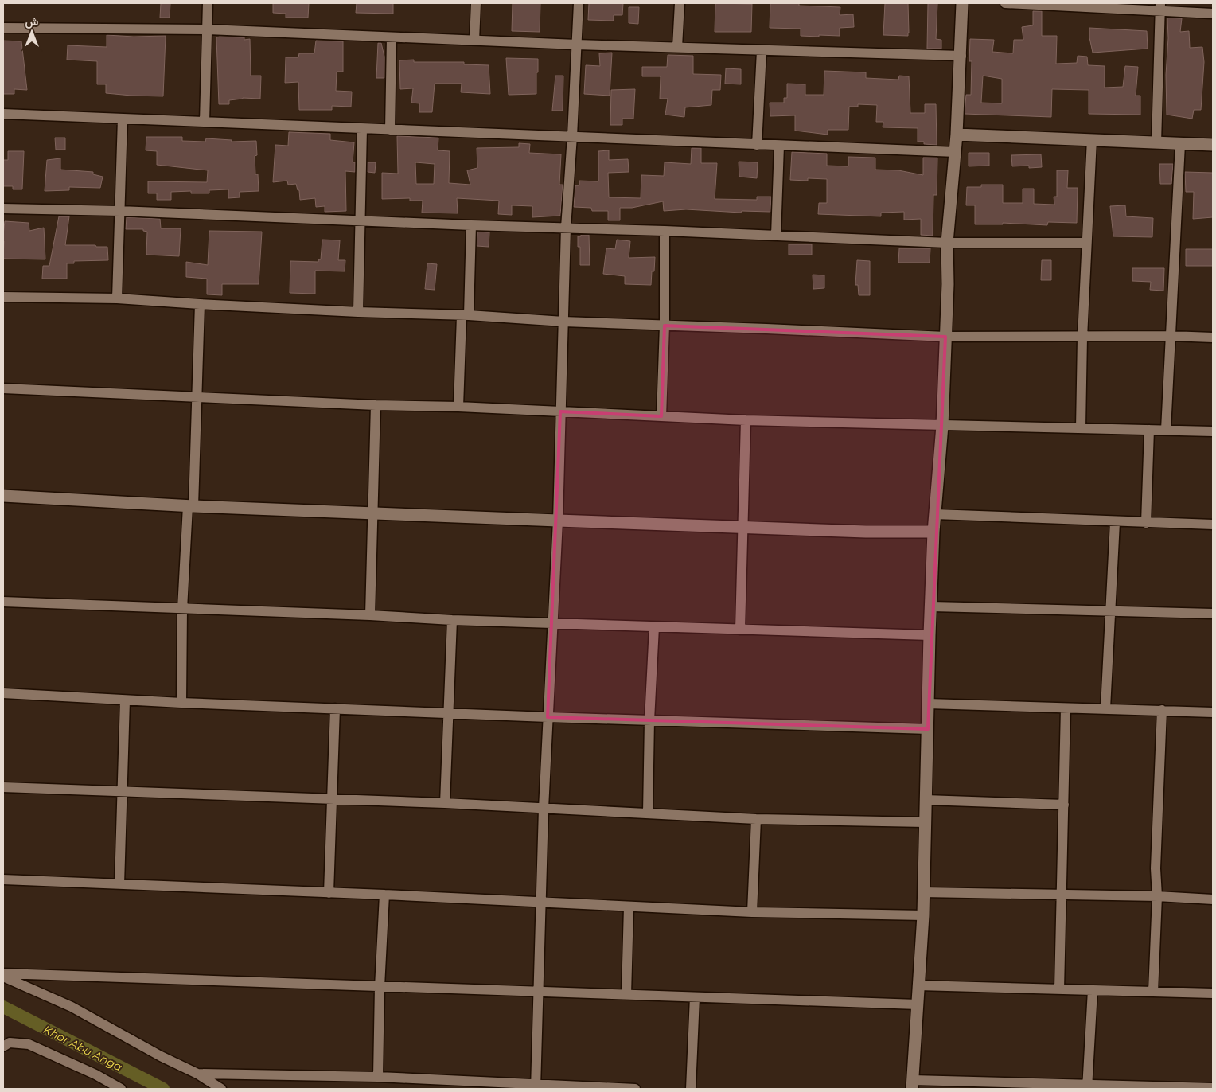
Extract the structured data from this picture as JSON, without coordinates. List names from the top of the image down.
{
  "water": ["Khor Abu Anga"],
  "north": "top"
}
